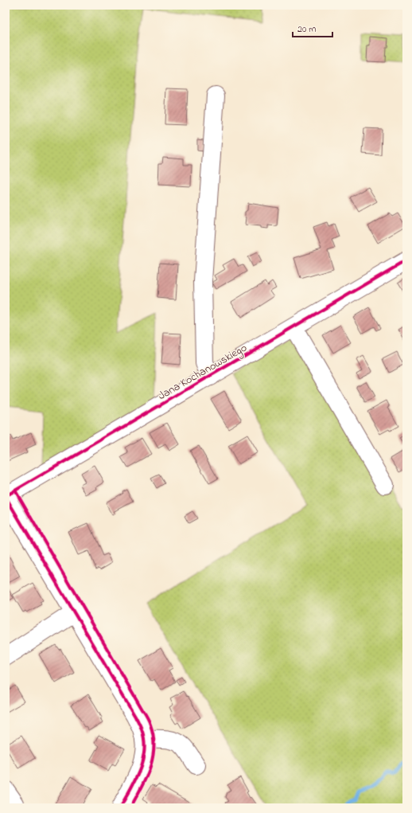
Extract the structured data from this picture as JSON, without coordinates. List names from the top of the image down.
{
  "streets": {
    "street": ["Jana Kochanowskiego"]
  },
  "scale_bar": "20 m"
}
